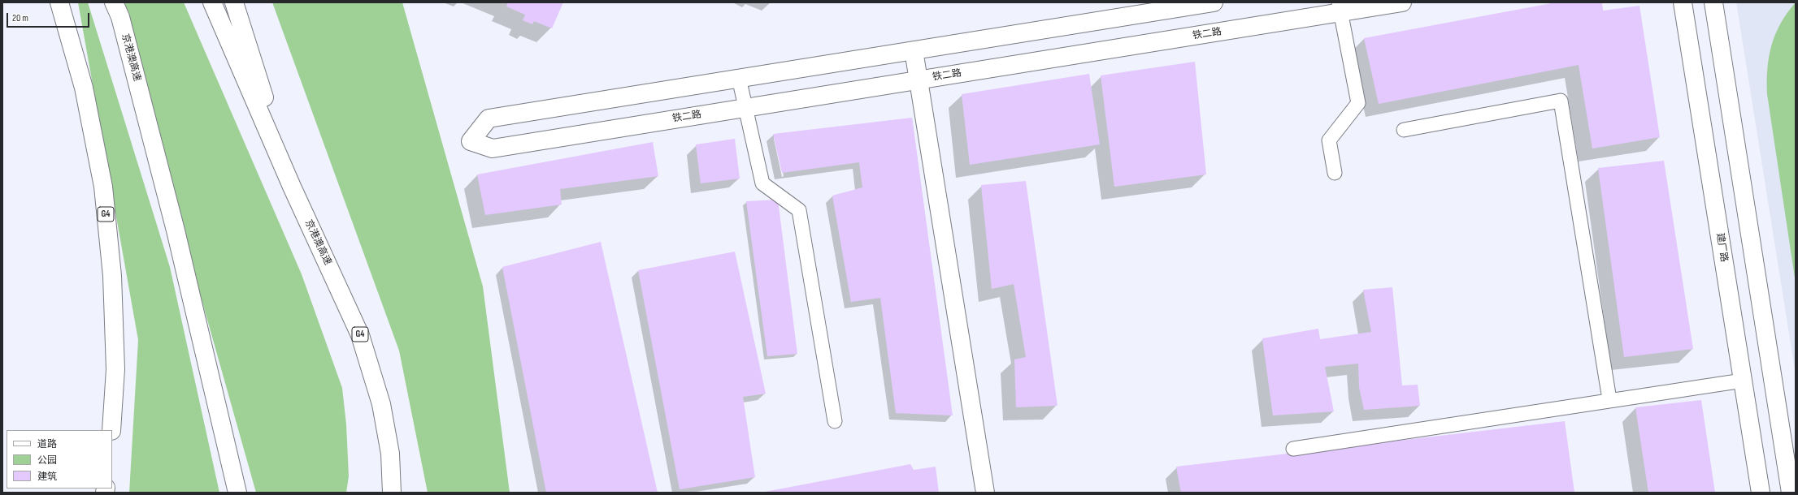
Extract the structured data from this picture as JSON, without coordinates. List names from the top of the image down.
{
  "streets": {
    "main road": [
      "铁二路",
      "京港澳高速",
      "G4",
      "建厂路"
    ]
  },
  "legend": ["道路", "公园", "建筑"],
  "scale_bar": "20 m"
}
